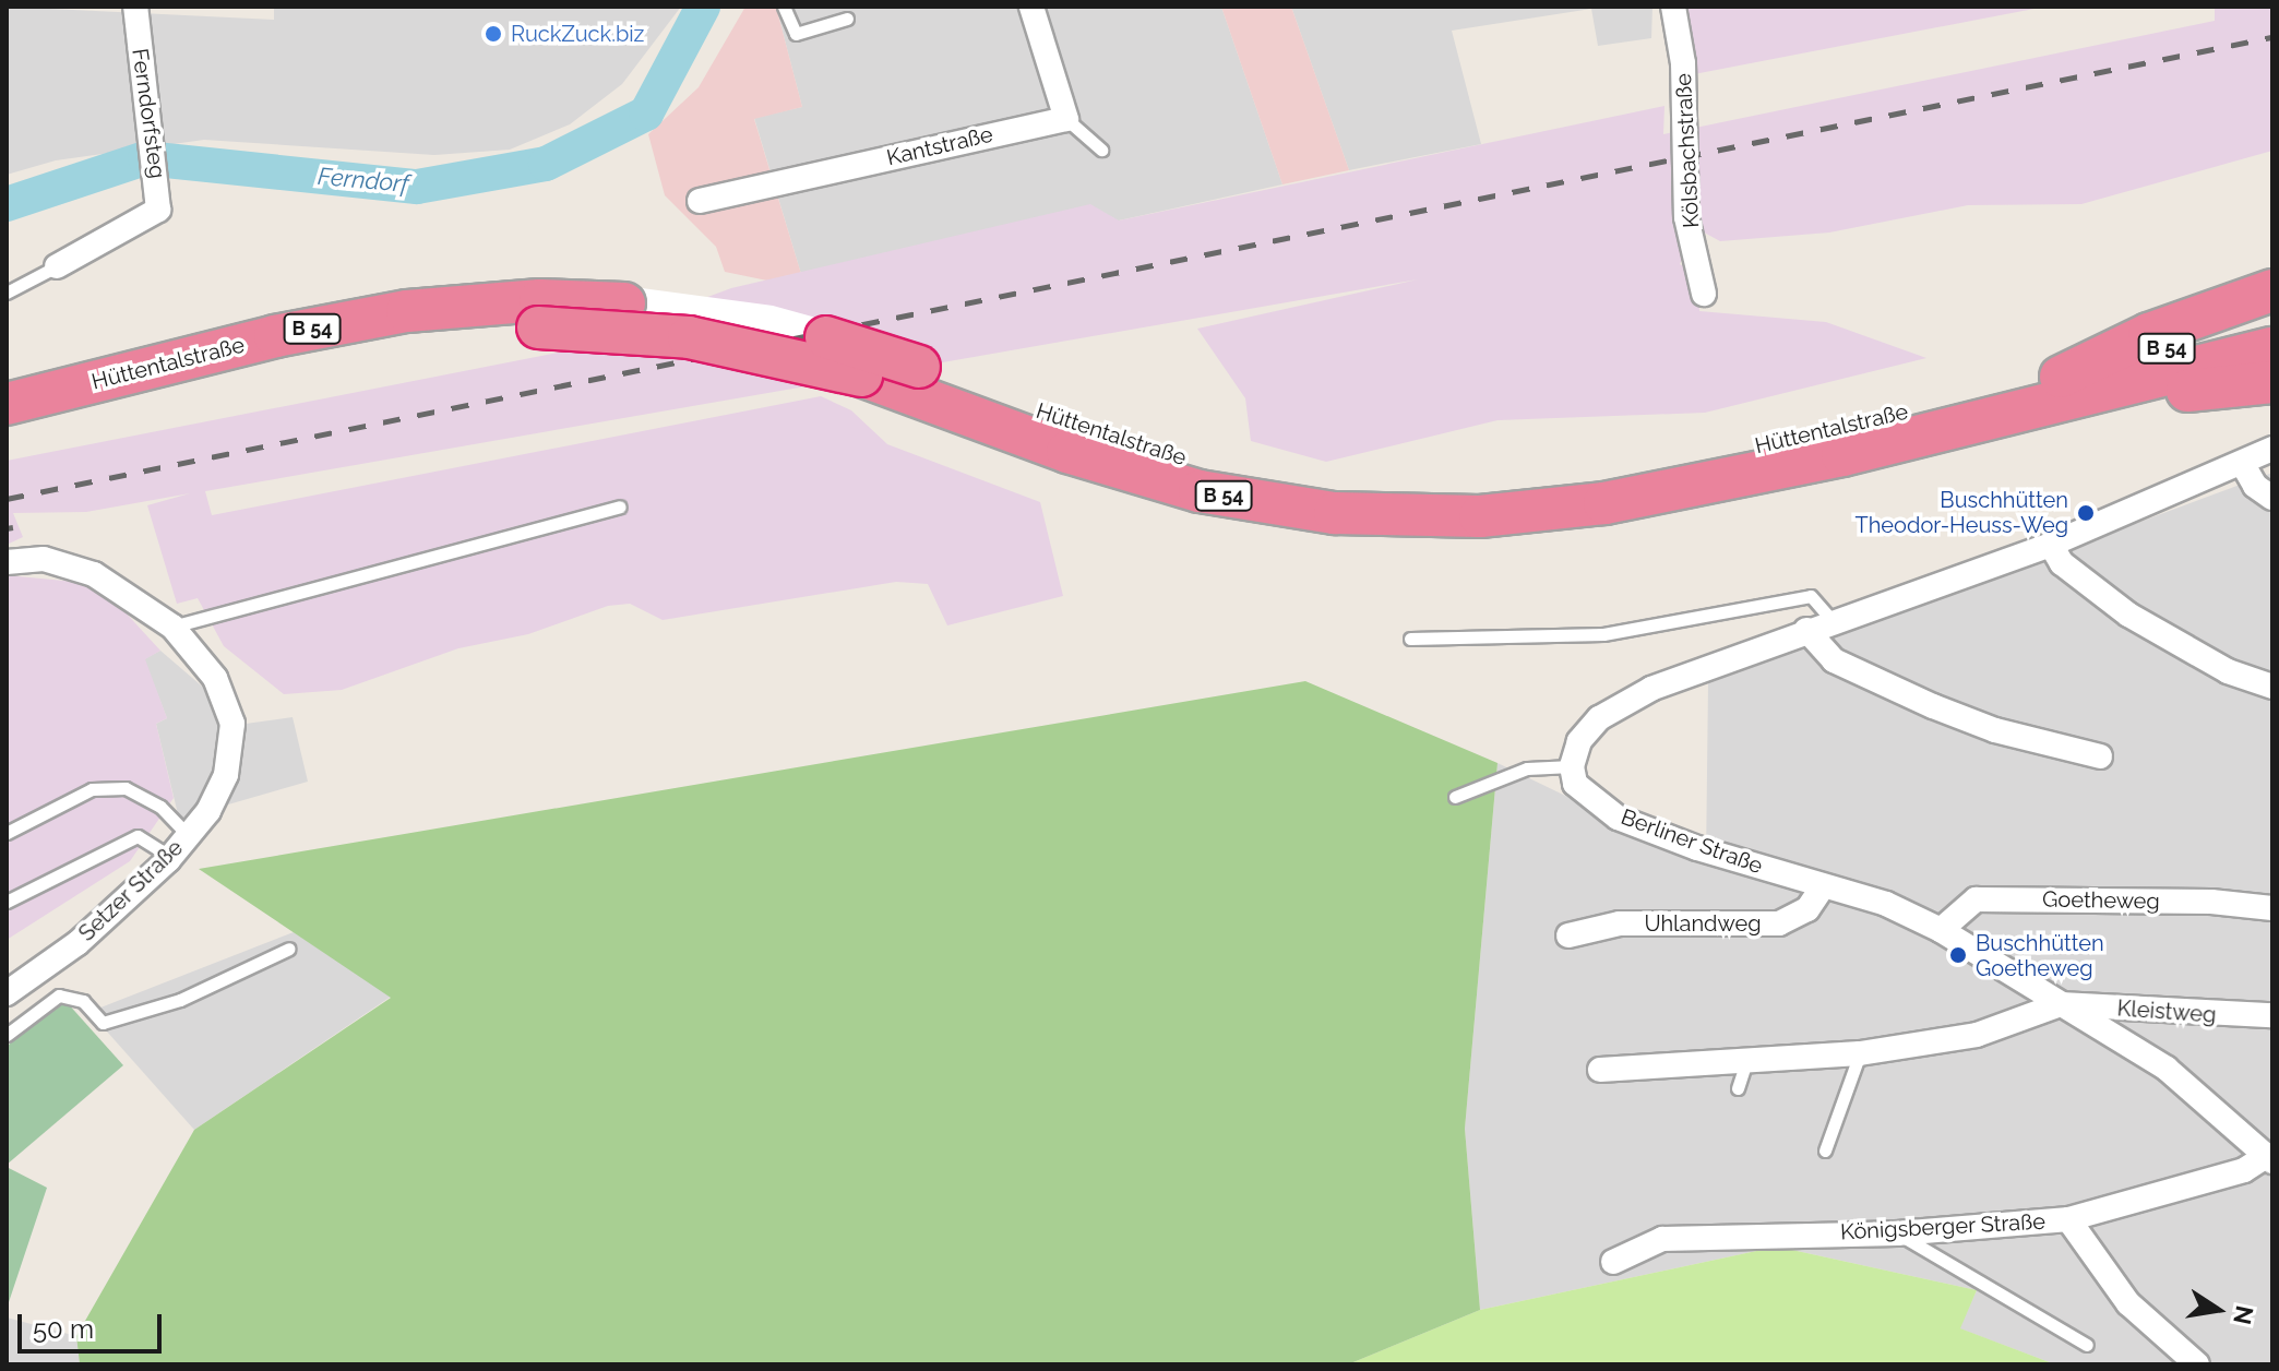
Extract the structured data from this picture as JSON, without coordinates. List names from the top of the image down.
{
  "streets": {
    "highway": ["B 54", "Hüttentalstraße"],
    "street": [
      "Ferndorfsteg",
      "Kantstraße",
      "Kölsbachstraße",
      "Berliner Straße",
      "Setzer Straße",
      "Goetheweg",
      "Uhlandweg",
      "Kleistweg",
      "Königsberger Straße"
    ]
  },
  "crossings": [
    ["Berliner Straße", "Goetheweg"],
    ["Berliner Straße", "Uhlandweg"],
    ["Berliner Straße", "Kleistweg"],
    ["Berliner Straße", "Königsberger Straße"]
  ],
  "water": ["Ferndorf"],
  "places": ["RuckZuck.biz", "Buschhütten Theodor-Heuss-Weg", "Buschhütten Goetheweg"],
  "scale_bar": "50 m",
  "north": "right"
}
